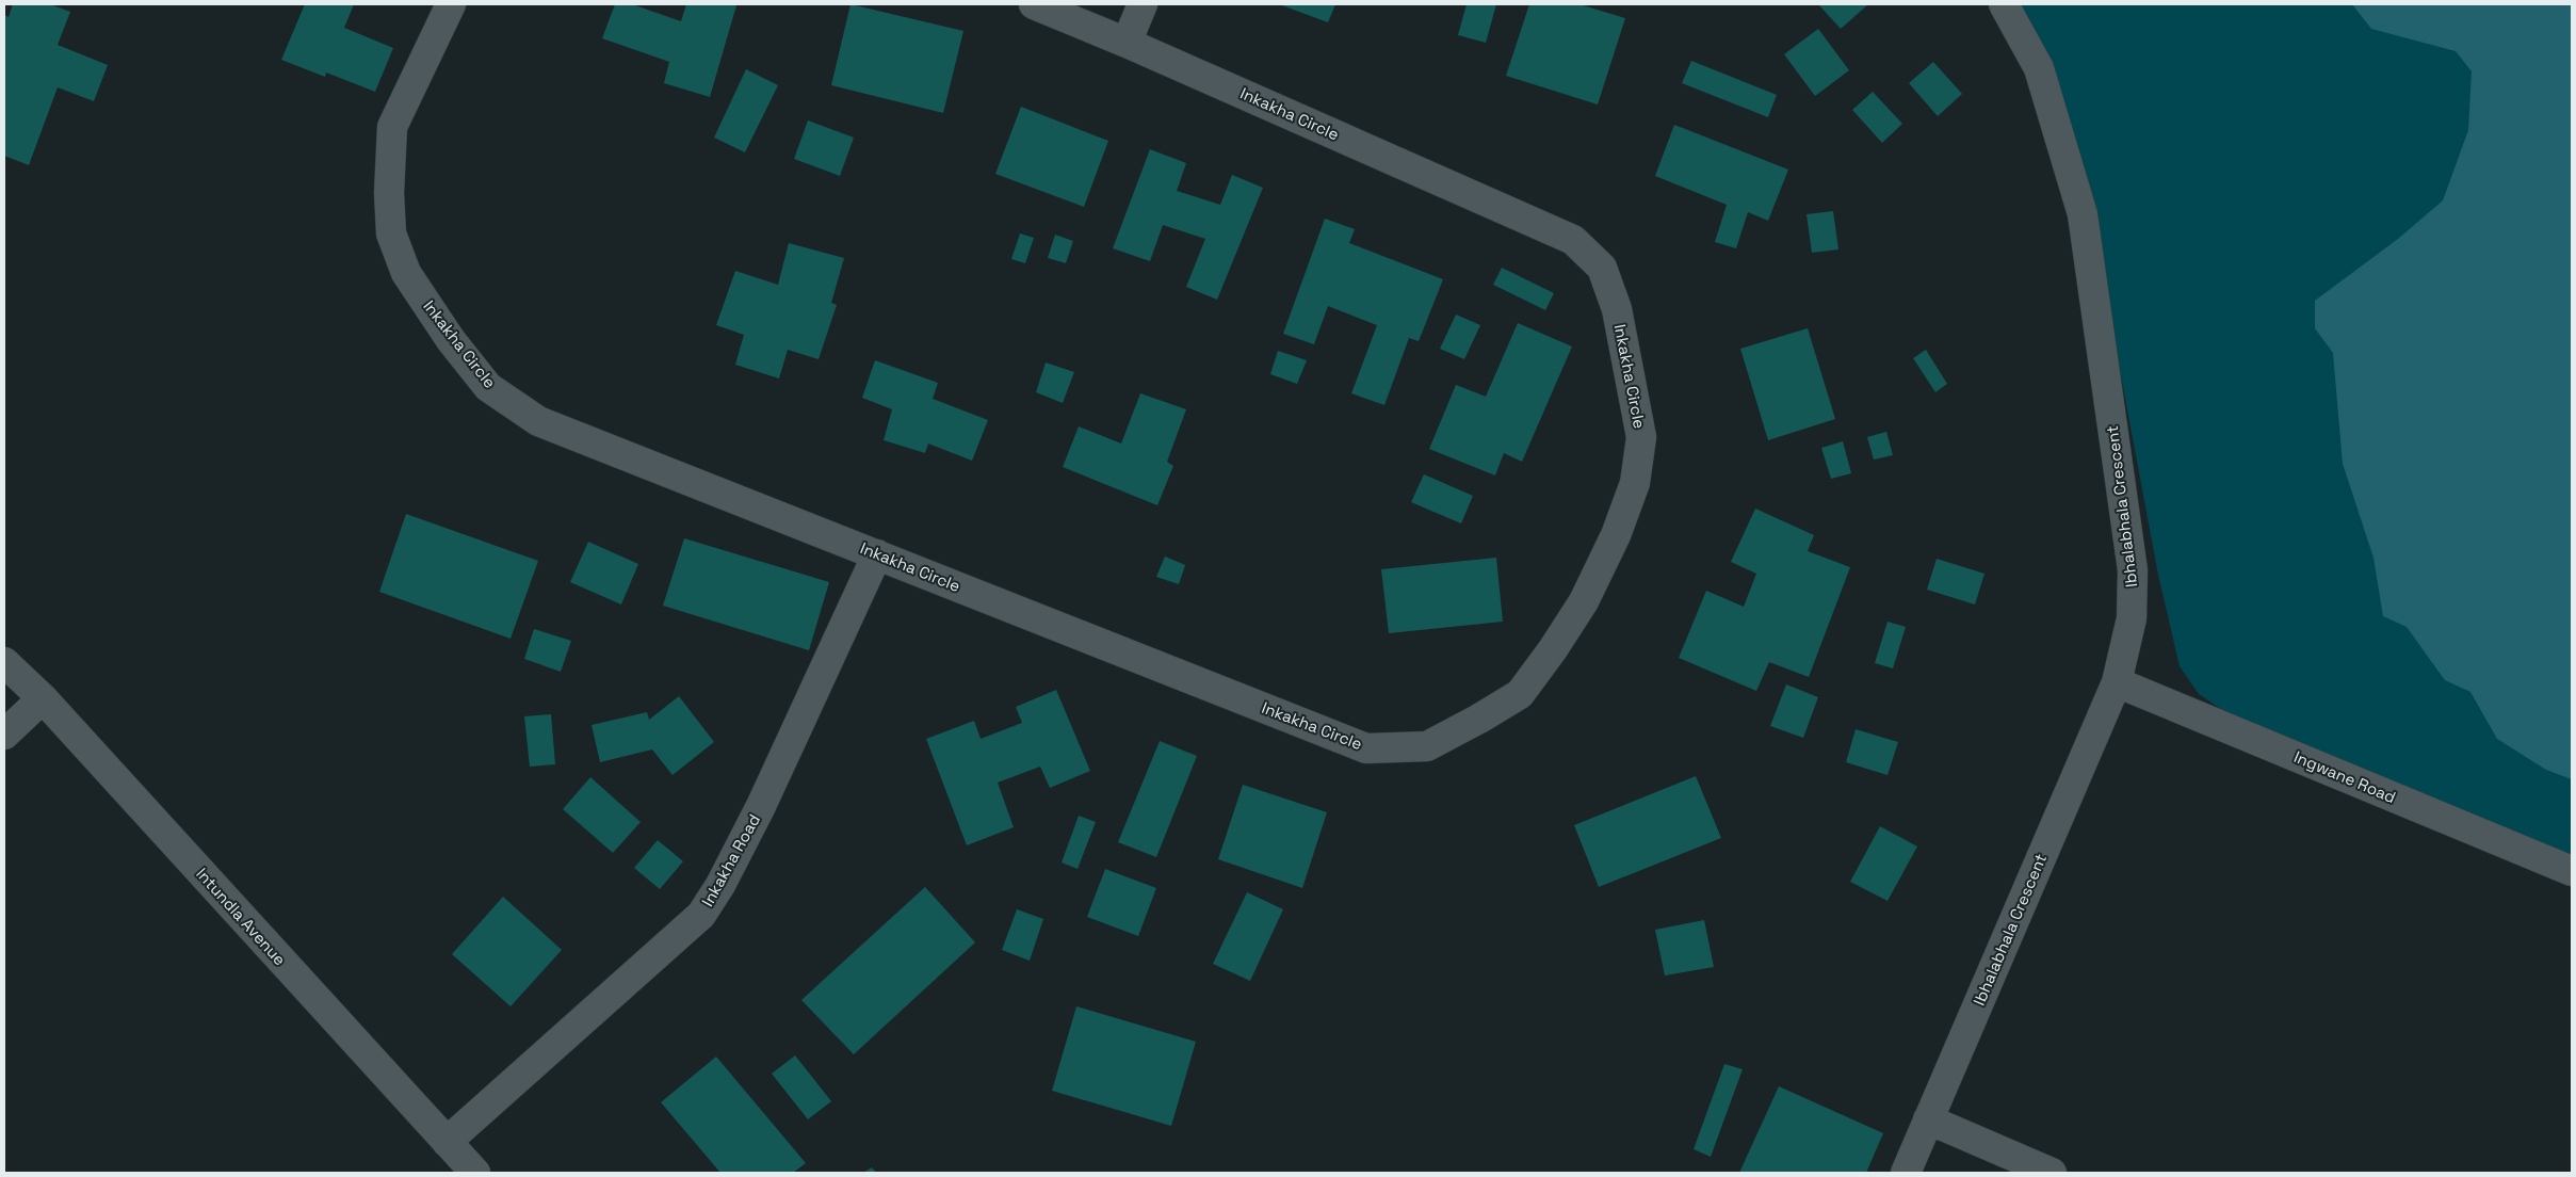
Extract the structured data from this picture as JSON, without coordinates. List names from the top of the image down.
{
  "streets": {
    "street": [
      "Inkakha Circle",
      "Ibhalabhala Crescent",
      "Ingwane Road",
      "Inkakha Road",
      "Intundla Avenue"
    ]
  },
  "crossings": [
    ["Inkakha Circle", "Inkakha Road"],
    ["Ibhalabhala Crescent", "Ingwane Road"],
    ["Inkakha Road", "Intundla Avenue"]
  ]
}
